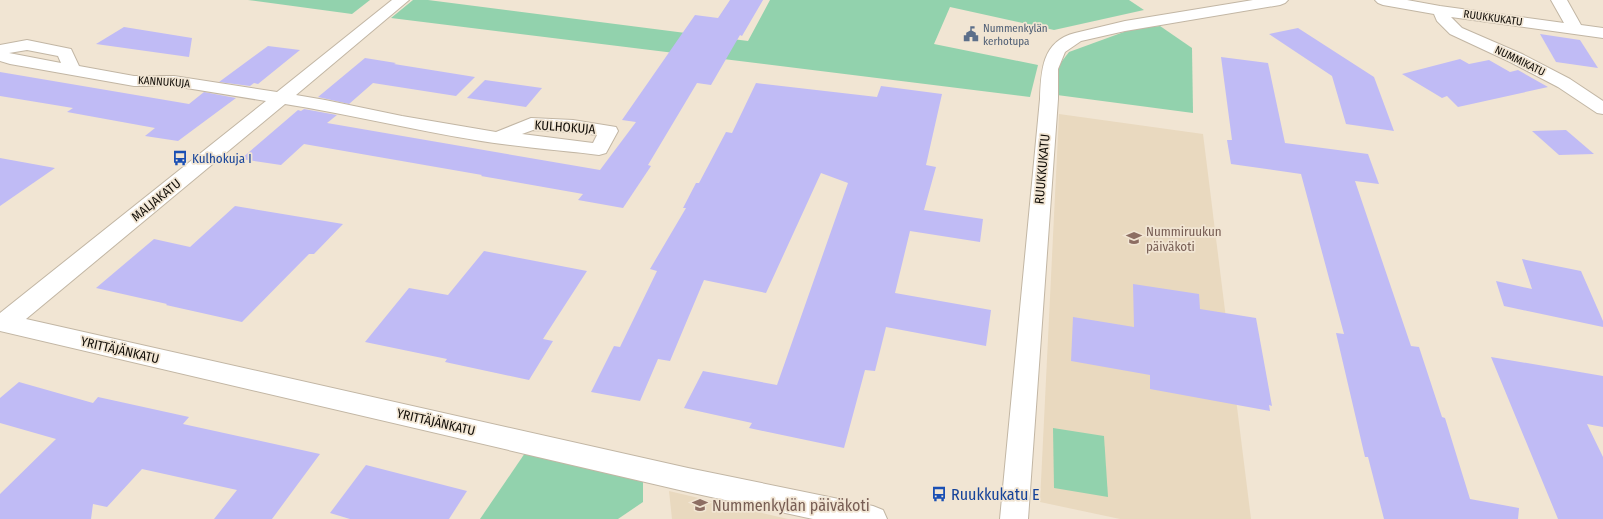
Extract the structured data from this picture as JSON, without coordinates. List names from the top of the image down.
{
  "streets": {
    "street": [
      "RUUKKUKATU",
      "NUMMIKATU",
      "KANNUKUJA",
      "KULHOKUJA",
      "MALJAKATU",
      "YRITTÄJÄNKATU"
    ]
  },
  "crossings": [
    ["RUUKKUKATU", "NUMMIKATU"],
    ["KANNUKUJA", "KULHOKUJA"],
    ["KANNUKUJA", "MALJAKATU"],
    ["KULHOKUJA", "MALJAKATU"],
    ["MALJAKATU", "YRITTÄJÄNKATU"]
  ],
  "places": {
    "public building": ["Nummenkylän kerhotupa"],
    "bus stop": ["Kulhokuja I", "Ruukkukatu E"],
    "school or university": ["Nummiruukun päiväkoti", "Nummenkylän päiväkoti"]
  }
}
